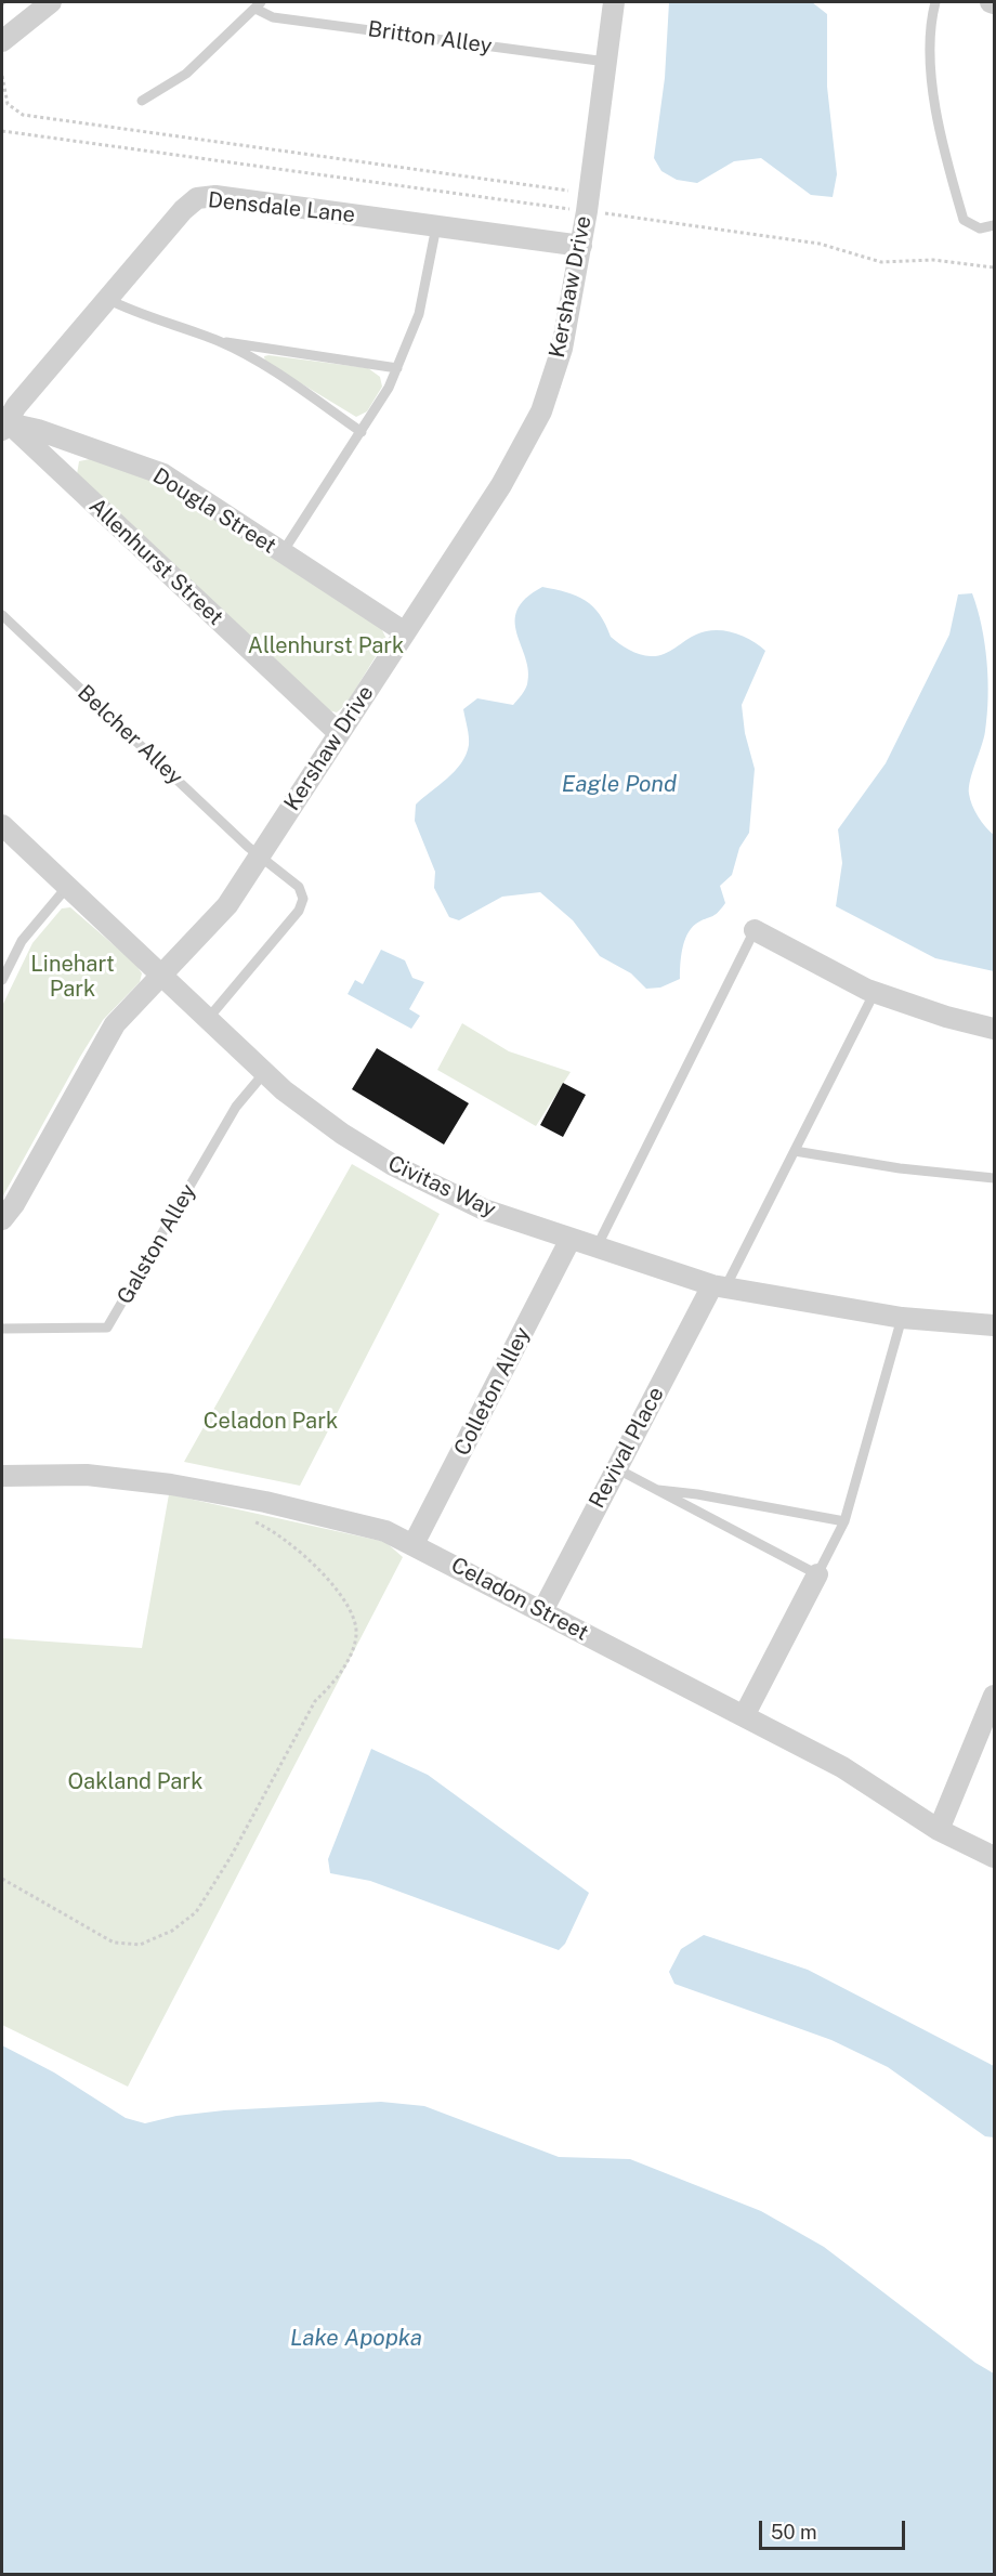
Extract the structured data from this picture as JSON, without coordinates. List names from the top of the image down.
{
  "streets": {
    "street": [
      "Densdale Lane",
      "Kershaw Drive",
      "Dougla Street",
      "Allenhurst Street",
      "Civitas Way",
      "Colleton Alley",
      "Revival Place",
      "Celadon Street"
    ],
    "lane": ["Britton Alley", "Belcher Alley", "Galston Alley"]
  },
  "crossings": [
    ["Britton Alley", "Kershaw Drive"],
    ["Densdale Lane", "Kershaw Drive"],
    ["Densdale Lane", "Dougla Street"],
    ["Densdale Lane", "Allenhurst Street"],
    ["Kershaw Drive", "Dougla Street"],
    ["Kershaw Drive", "Allenhurst Street"],
    ["Kershaw Drive", "Belcher Alley"],
    ["Kershaw Drive", "Civitas Way"],
    ["Dougla Street", "Allenhurst Street"],
    ["Belcher Alley", "Civitas Way"],
    ["Civitas Way", "Galston Alley"],
    ["Civitas Way", "Colleton Alley"],
    ["Civitas Way", "Revival Place"],
    ["Colleton Alley", "Celadon Street"],
    ["Revival Place", "Celadon Street"]
  ],
  "water": ["Eagle Pond", "Lake Apopka"],
  "parks": [
    "Allenhurst Park",
    "Linehart Park",
    "Celadon Park",
    "Oakland Park"
  ],
  "scale_bar": "50 m"
}
